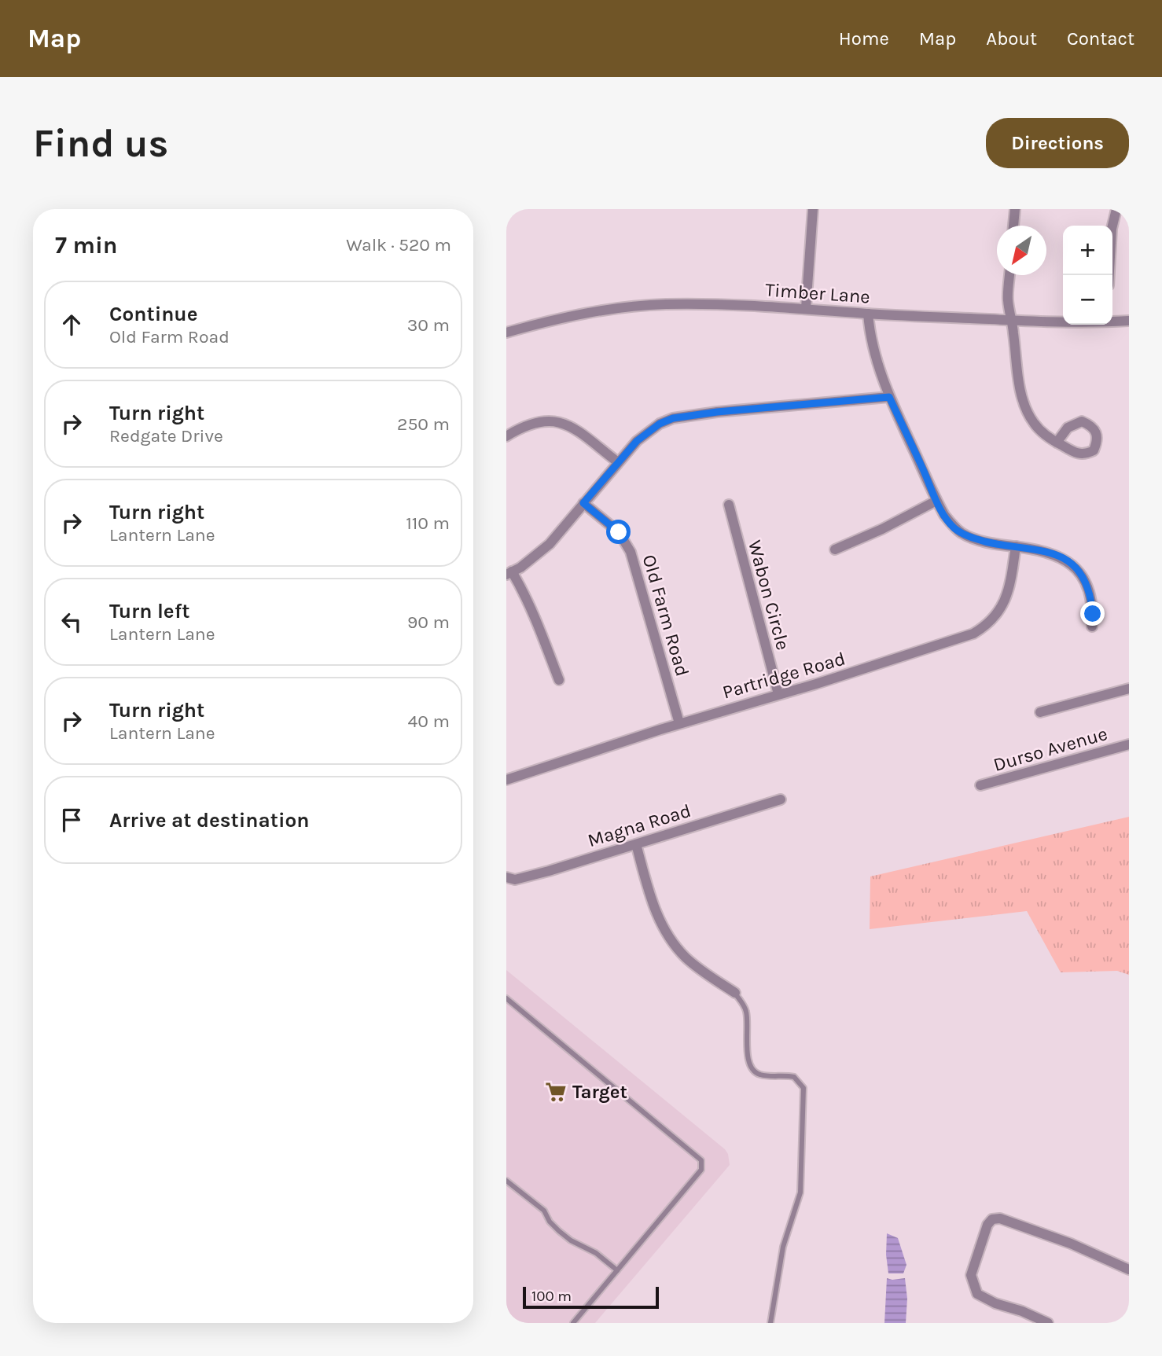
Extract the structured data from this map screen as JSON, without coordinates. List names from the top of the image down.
{
  "streets": {
    "street": [
      "Timber Lane",
      "Wabon Circle",
      "Old Farm Road",
      "Partridge Road",
      "Durso Avenue",
      "Magna Road"
    ]
  },
  "crossings": [
    ["Wabon Circle", "Partridge Road"],
    ["Old Farm Road", "Partridge Road"]
  ],
  "places": {
    "supermarket": ["Target"]
  },
  "scale_bar": "100 m",
  "north": "bottom left",
  "page": {
    "header": "Map",
    "nav": [
      "Home",
      "Map",
      "About",
      "Contact"
    ],
    "buttons": "Directions",
    "title": "Find us",
    "heading": ["7 min", "Walk · 520 m"],
    "map_buttons": ["+", "−"],
    "list": [
      ["Continue", "Old Farm Road", "30 m"],
      ["Turn right", "Redgate Drive", "250 m"],
      ["Turn right", "Lantern Lane", "110 m"],
      ["Turn left", "Lantern Lane", "90 m"],
      ["Turn right", "Lantern Lane", "40 m"],
      "Arrive at destination"
    ],
    "scale": "100 m"
  }
}
